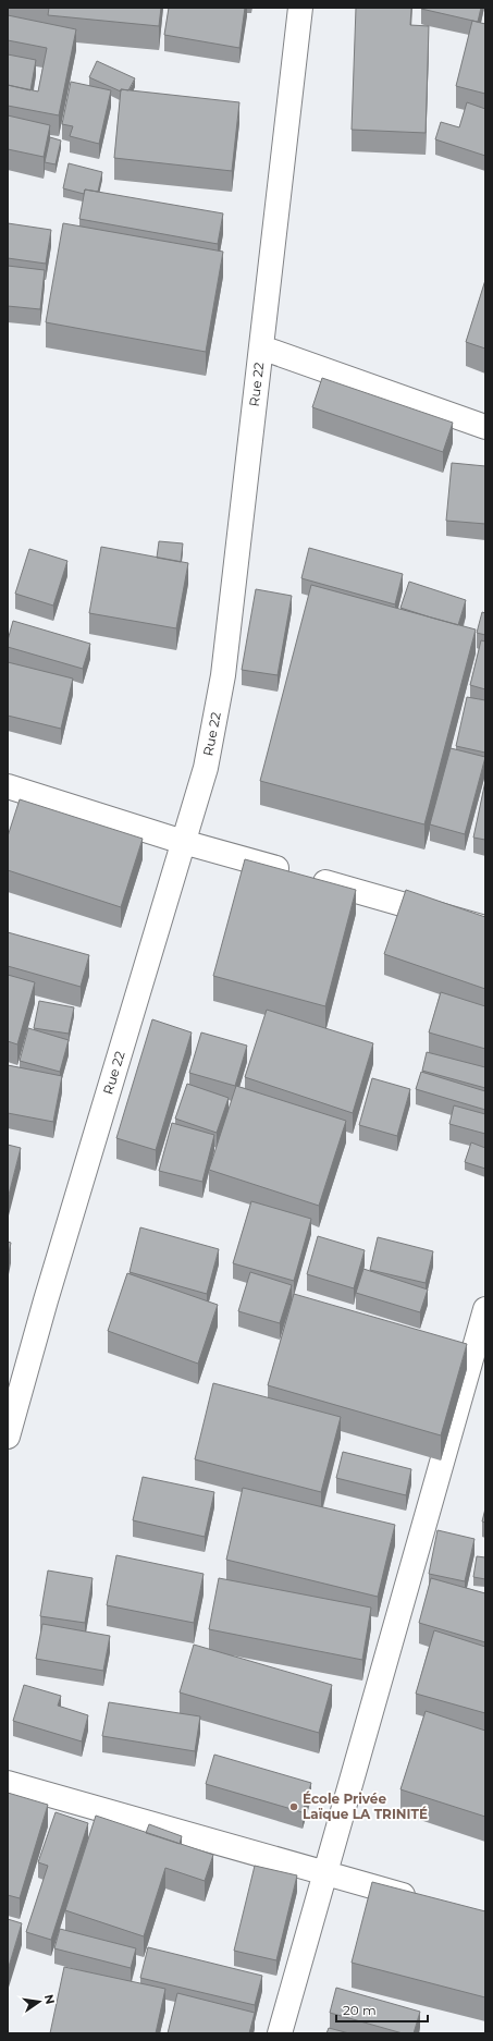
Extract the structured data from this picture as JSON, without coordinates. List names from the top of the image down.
{
  "streets": {
    "street": ["Rue 22"]
  },
  "places": ["École Privée Laïque LA TRINITÉ"],
  "scale_bar": "20 m",
  "north": "right"
}
